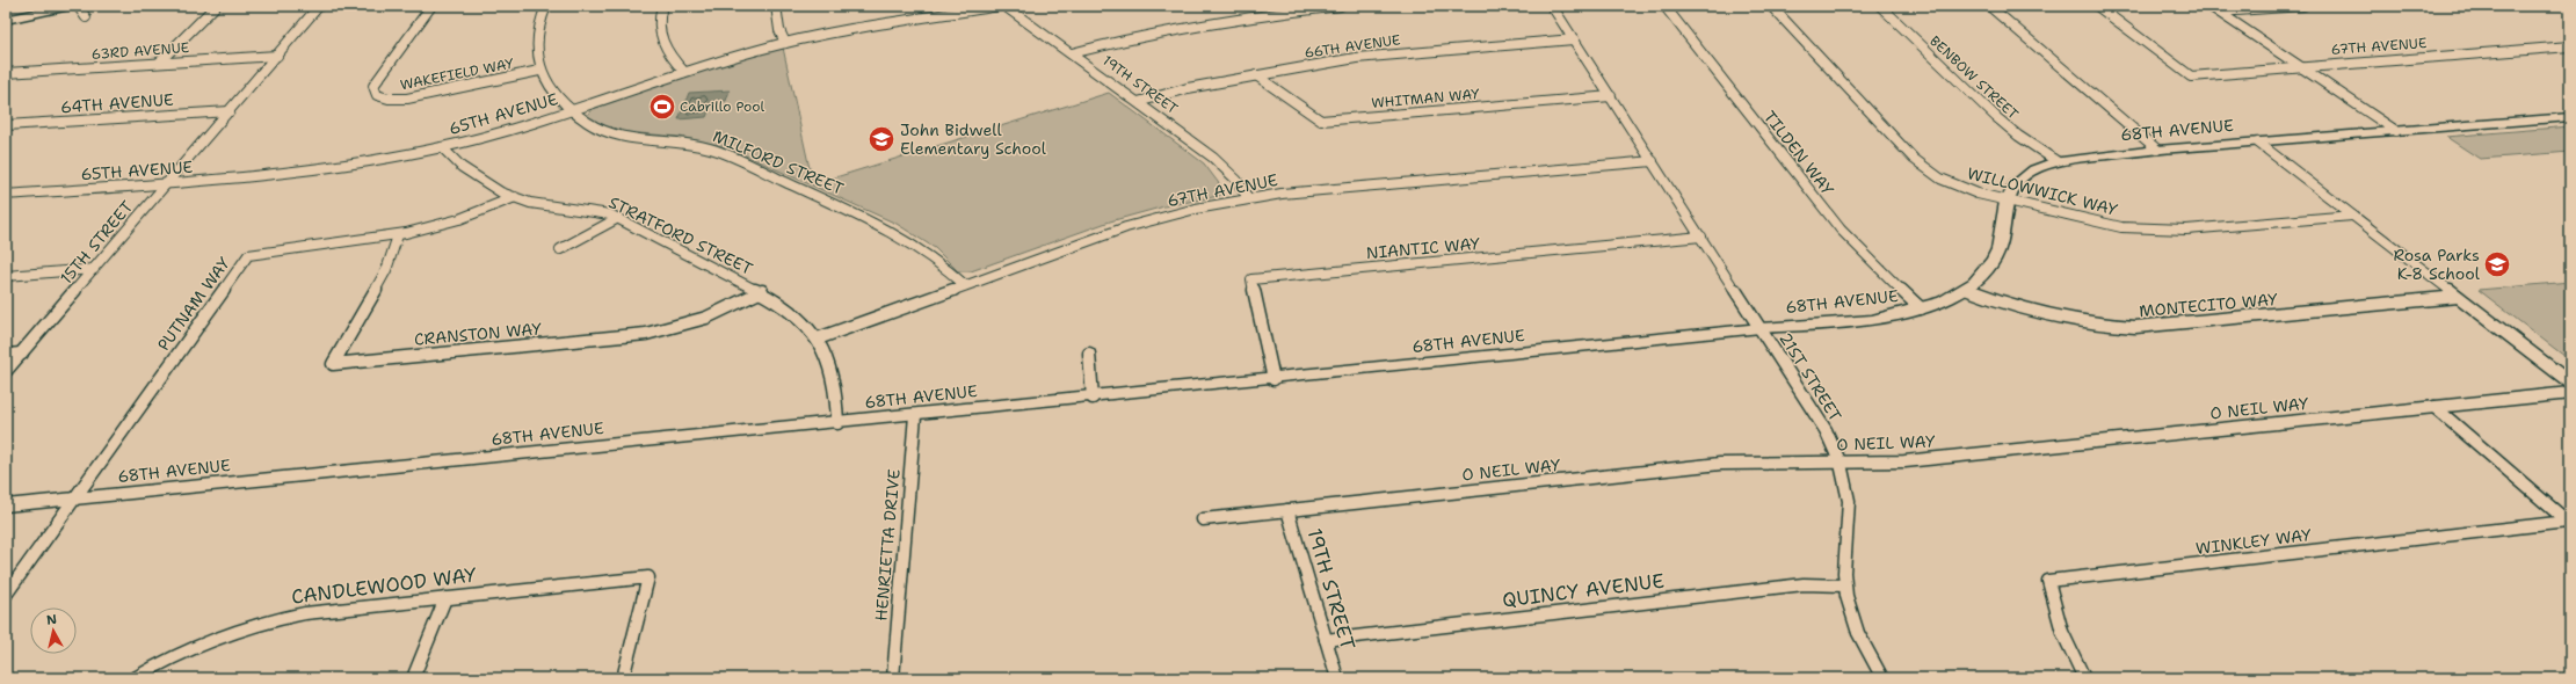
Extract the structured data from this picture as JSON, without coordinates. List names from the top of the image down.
{
  "streets": {
    "street": [
      "66TH AVENUE",
      "67TH AVENUE",
      "63RD AVENUE",
      "WAKEFIELD WAY",
      "BENBOW STREET",
      "19TH STREET",
      "WHITMAN WAY",
      "64TH AVENUE",
      "65TH AVENUE",
      "68TH AVENUE",
      "TILDEN WAY",
      "MILFORD STREET",
      "WILLOWWICK WAY",
      "STRATFORD STREET",
      "15TH STREET",
      "NIANTIC WAY",
      "PUTNAM WAY",
      "MONTECITO WAY",
      "CRANSTON WAY",
      "21ST STREET",
      "O NEIL WAY",
      "WINKLEY WAY",
      "HENRIETTA DRIVE",
      "CANDLEWOOD WAY",
      "QUINCY AVENUE"
    ]
  },
  "crossings": [
    ["66TH AVENUE", "19TH STREET"],
    ["66TH AVENUE", "WHITMAN WAY"],
    ["66TH AVENUE", "21ST STREET"],
    ["67TH AVENUE", "19TH STREET"],
    ["67TH AVENUE", "MILFORD STREET"],
    ["67TH AVENUE", "STRATFORD STREET"],
    ["67TH AVENUE", "21ST STREET"],
    ["63RD AVENUE", "15TH STREET"],
    ["WAKEFIELD WAY", "MILFORD STREET"],
    ["BENBOW STREET", "68TH AVENUE"],
    ["19TH STREET", "O NEIL WAY"],
    ["19TH STREET", "QUINCY AVENUE"],
    ["WHITMAN WAY", "21ST STREET"],
    ["64TH AVENUE", "15TH STREET"],
    ["65TH AVENUE", "MILFORD STREET"],
    ["65TH AVENUE", "STRATFORD STREET"],
    ["65TH AVENUE", "15TH STREET"],
    ["68TH AVENUE", "TILDEN WAY"],
    ["68TH AVENUE", "WILLOWWICK WAY"],
    ["68TH AVENUE", "STRATFORD STREET"],
    ["68TH AVENUE", "NIANTIC WAY"],
    ["68TH AVENUE", "PUTNAM WAY"],
    ["68TH AVENUE", "MONTECITO WAY"],
    ["68TH AVENUE", "21ST STREET"],
    ["68TH AVENUE", "HENRIETTA DRIVE"],
    ["STRATFORD STREET", "PUTNAM WAY"],
    ["STRATFORD STREET", "CRANSTON WAY"],
    ["NIANTIC WAY", "21ST STREET"],
    ["PUTNAM WAY", "CRANSTON WAY"],
    ["21ST STREET", "O NEIL WAY"],
    ["21ST STREET", "QUINCY AVENUE"]
  ],
  "places": {
    "sports": ["Cabrillo Pool"],
    "school or university": ["John Bidwell Elementary School", "Rosa Parks K-8 School"]
  },
  "north": "top"
}
